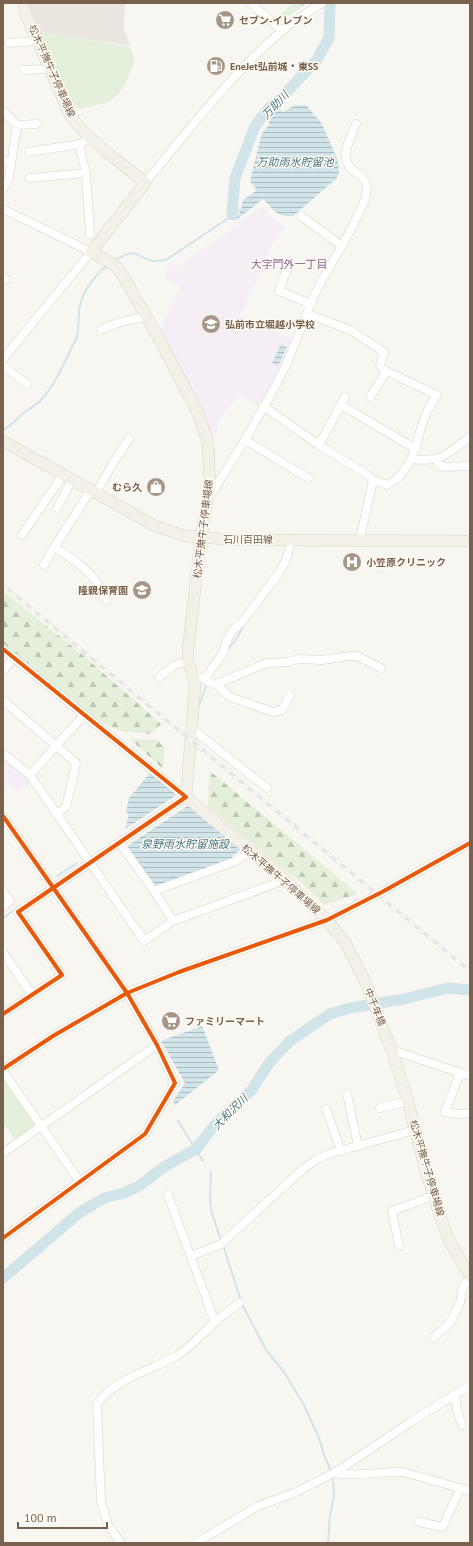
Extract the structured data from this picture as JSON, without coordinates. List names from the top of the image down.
{
  "streets": {
    "main road": ["松木平撫牛子停車場線", "石川百田線", "中千年橋"]
  },
  "crossings": [
    ["松木平撫牛子停車場線", "石川百田線"],
    ["松木平撫牛子停車場線", "中千年橋"]
  ],
  "districts": ["大字門外一丁目"],
  "water": [
    "万助川",
    "万助雨水貯留池",
    "泉野雨水貯留施設",
    "大和沢川"
  ],
  "places": {
    "supermarket": ["セブン-イレブン", "ファミリーマート"],
    "fuel station": ["EneJet弘前城・東SS"],
    "school or university": ["弘前市立堀越小学校", "隆親保育園"],
    "shop": ["むら久"],
    "hospital": ["小笠原クリニック"]
  },
  "scale_bar": "100 m"
}
